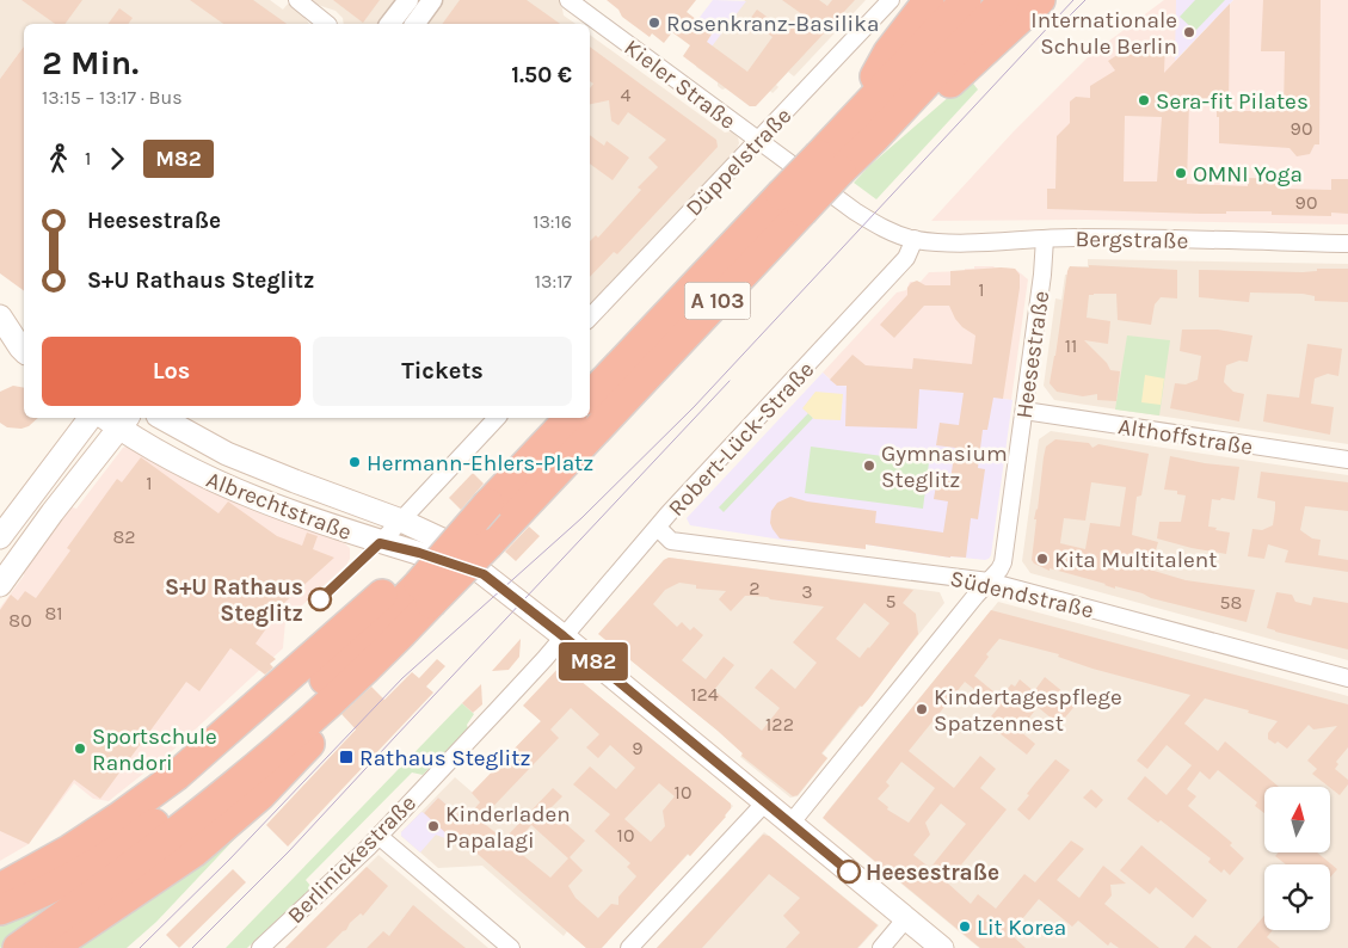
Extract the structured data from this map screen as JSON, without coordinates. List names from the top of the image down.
{
  "streets": {
    "highway": ["A 103"],
    "main road": ["Albrechtstraße"],
    "street": [
      "Kieler Straße",
      "Düppelstraße",
      "Bergstraße",
      "Heesestraße",
      "Althoffstraße",
      "Robert-Lück-Straße",
      "Südendstraße",
      "Berlinickestraße"
    ]
  },
  "crossings": [
    ["Kieler Straße", "Düppelstraße"],
    ["Kieler Straße", "Bergstraße"],
    ["Kieler Straße", "Robert-Lück-Straße"],
    ["Bergstraße", "Heesestraße"],
    ["Bergstraße", "Robert-Lück-Straße"],
    ["Heesestraße", "Althoffstraße"],
    ["Heesestraße", "Albrechtstraße"],
    ["Heesestraße", "Südendstraße"],
    ["Robert-Lück-Straße", "Albrechtstraße"],
    ["Robert-Lück-Straße", "Südendstraße"],
    ["Robert-Lück-Straße", "Berlinickestraße"],
    ["Albrechtstraße", "Berlinickestraße"]
  ],
  "places": {
    "other": [
      "Rosenkranz-Basilika",
      "Internationale Schule Berlin",
      "Sera-fit Pilates",
      "OMNI Yoga",
      "Hermann-Ehlers-Platz",
      "Gymnasium Steglitz",
      "Kita Multitalent",
      "S+U Rathaus Steglitz",
      "Kindertagespflege Spatzennest",
      "Sportschule Randori",
      "Kinderladen Papalagi",
      "Heesestraße",
      "Lit Korea"
    ],
    "transit": ["Rathaus Steglitz"]
  },
  "lines": ["bus line M82"],
  "house_numbers": [
    "4",
    "90",
    "90",
    "1",
    "11",
    "1",
    "82",
    "2",
    "3",
    "5",
    "58",
    "81",
    "80",
    "124",
    "122",
    "9",
    "10",
    "10"
  ],
  "north": "top",
  "page": {
    "on_map": "M82",
    "heading": ["2 Min.", "13:15 – 13:17 · Bus", "1.50 €"],
    "legs": ["1", "M82"],
    "list": [
      {
        "name": "Heesestraße",
        "value": "13:16"
      },
      {
        "name": "S+U Rathaus Steglitz",
        "value": "13:17"
      }
    ],
    "buttons": ["Los", "Tickets"]
  }
}
